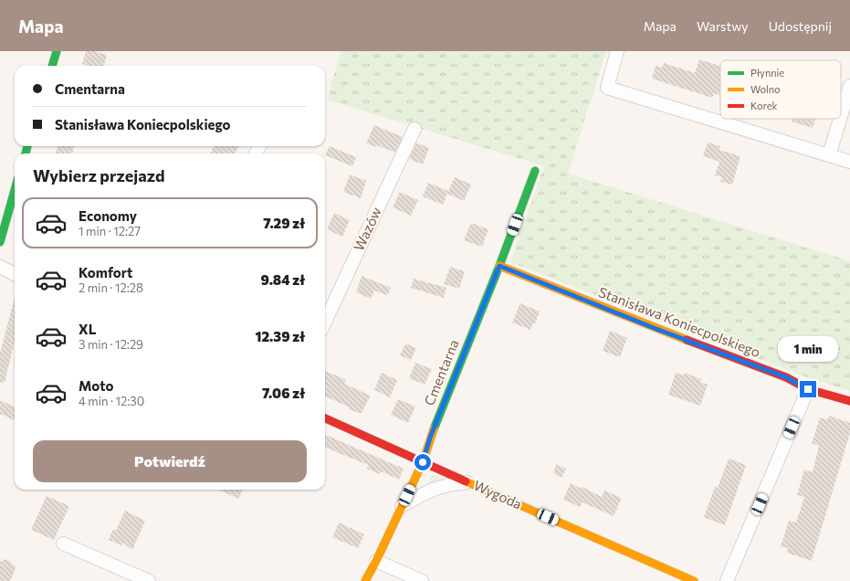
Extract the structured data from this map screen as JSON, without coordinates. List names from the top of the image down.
{
  "streets": {
    "street": [
      "Wazów",
      "Stanisława Koniecpolskiego",
      "Cmentarna",
      "Wygoda"
    ]
  },
  "crossings": [
    ["Stanisława Koniecpolskiego", "Cmentarna"],
    ["Cmentarna", "Wygoda"]
  ],
  "legend": ["Płynnie", "Wolno", "Korek"],
  "page": {
    "header": "Mapa",
    "nav": ["Mapa", "Warstwy", "Udostępnij"],
    "banner": ["Cmentarna", "Stanisława Koniecpolskiego"],
    "heading": "Wybierz przejazd",
    "list": [
      {
        "name": "Economy",
        "note": "1 min · 12:27",
        "value": "7.29 zł"
      },
      {
        "name": "Komfort",
        "note": "2 min · 12:28",
        "value": "9.84 zł"
      },
      {
        "name": "XL",
        "note": "3 min · 12:29",
        "value": "12.39 zł"
      },
      {
        "name": "Moto",
        "note": "4 min · 12:30",
        "value": "7.06 zł"
      }
    ],
    "bubble": "1 min",
    "buttons": "Potwierdź"
  }
}
